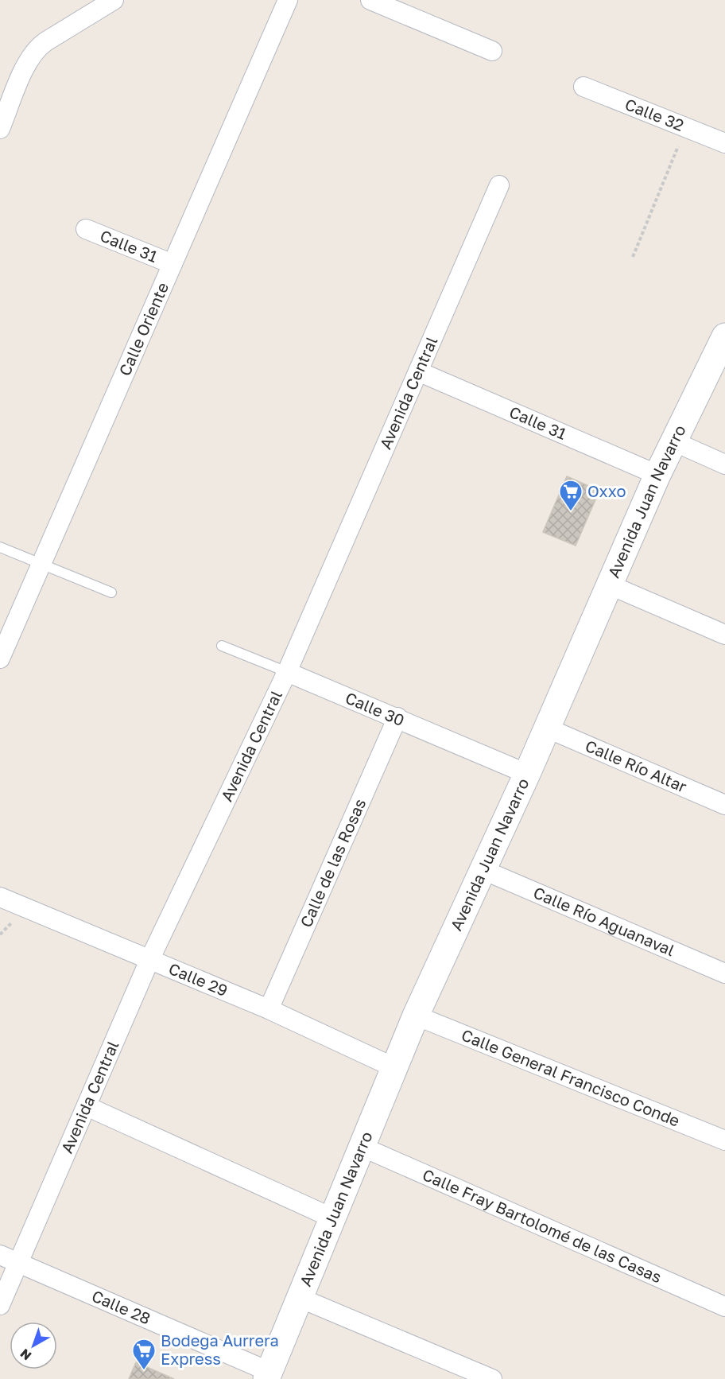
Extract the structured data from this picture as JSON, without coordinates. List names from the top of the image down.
{
  "streets": {
    "main road": ["Avenida Juan Navarro"],
    "street": [
      "Calle 32",
      "Calle 31",
      "Calle Oriente",
      "Avenida Central",
      "Calle 30",
      "Calle Río Altar",
      "Calle de las Rosas",
      "Calle Río Aguanaval",
      "Calle 29",
      "Calle General Francisco Conde",
      "Calle Fray Bartolomé de las Casas",
      "Calle 28"
    ]
  },
  "crossings": [
    ["Calle 31", "Calle Oriente"],
    ["Calle 31", "Avenida Central"],
    ["Calle 31", "Avenida Juan Navarro"],
    ["Avenida Central", "Calle 30"],
    ["Avenida Central", "Calle 29"],
    ["Avenida Central", "Calle 28"],
    ["Avenida Juan Navarro", "Calle 30"],
    ["Avenida Juan Navarro", "Calle Río Altar"],
    ["Avenida Juan Navarro", "Calle Río Aguanaval"],
    ["Avenida Juan Navarro", "Calle 29"],
    ["Avenida Juan Navarro", "Calle General Francisco Conde"],
    ["Avenida Juan Navarro", "Calle Fray Bartolomé de las Casas"],
    ["Avenida Juan Navarro", "Calle 28"],
    ["Calle 30", "Calle de las Rosas"],
    ["Calle de las Rosas", "Calle 29"]
  ],
  "places": {
    "supermarket": ["Oxxo", "Bodega Aurrera Express"]
  },
  "north": "bottom left"
}
